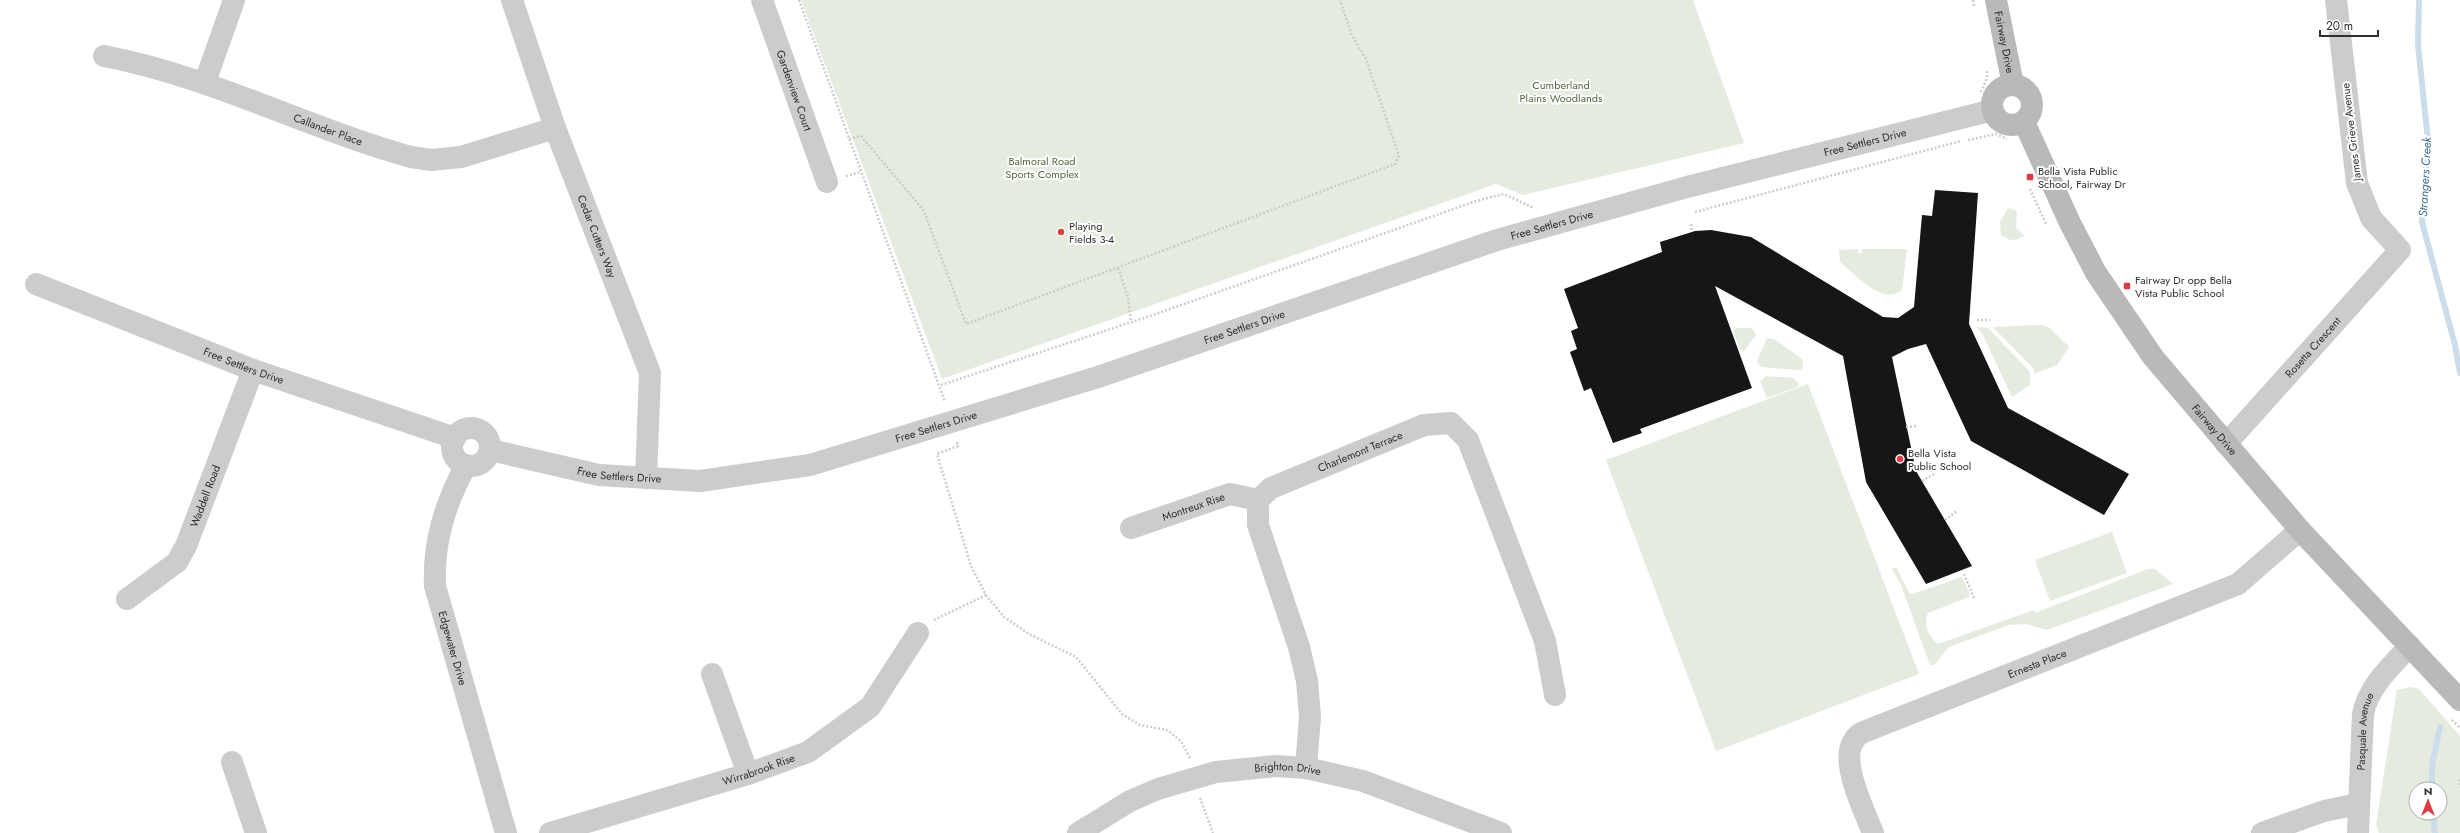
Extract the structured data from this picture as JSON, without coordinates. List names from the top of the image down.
{
  "streets": {
    "street": [
      "Fairway Drive",
      "Gardenview Court",
      "Callander Place",
      "James Grieve Avenue",
      "Free Settlers Drive",
      "Cedar Cutters Way",
      "Rosetta Crescent",
      "Charlemont Terrace",
      "Waddell Road",
      "Montreux Rise",
      "Edgewater Drive",
      "Ernesta Place",
      "Pasquale Avenue",
      "Wirrabrook Rise",
      "Brighton Drive"
    ]
  },
  "crossings": [
    ["Fairway Drive", "Free Settlers Drive"],
    ["Fairway Drive", "Rosetta Crescent"],
    ["Fairway Drive", "Ernesta Place"],
    ["Fairway Drive", "Pasquale Avenue"],
    ["Callander Place", "Cedar Cutters Way"],
    ["James Grieve Avenue", "Rosetta Crescent"],
    ["Free Settlers Drive", "Cedar Cutters Way"],
    ["Free Settlers Drive", "Waddell Road"],
    ["Free Settlers Drive", "Edgewater Drive"],
    ["Charlemont Terrace", "Montreux Rise"]
  ],
  "water": ["Strangers Creek"],
  "parks": ["Cumberland Plains Woodlands", "Balmoral Road Sports Complex"],
  "places": {
    "transit": ["Bella Vista Public School, Fairway Dr", "Fairway Dr opp Bella Vista Public School"],
    "other": ["Playing Fields 3-4", "Bella Vista Public School"]
  },
  "scale_bar": "20 m",
  "north": "top"
}
